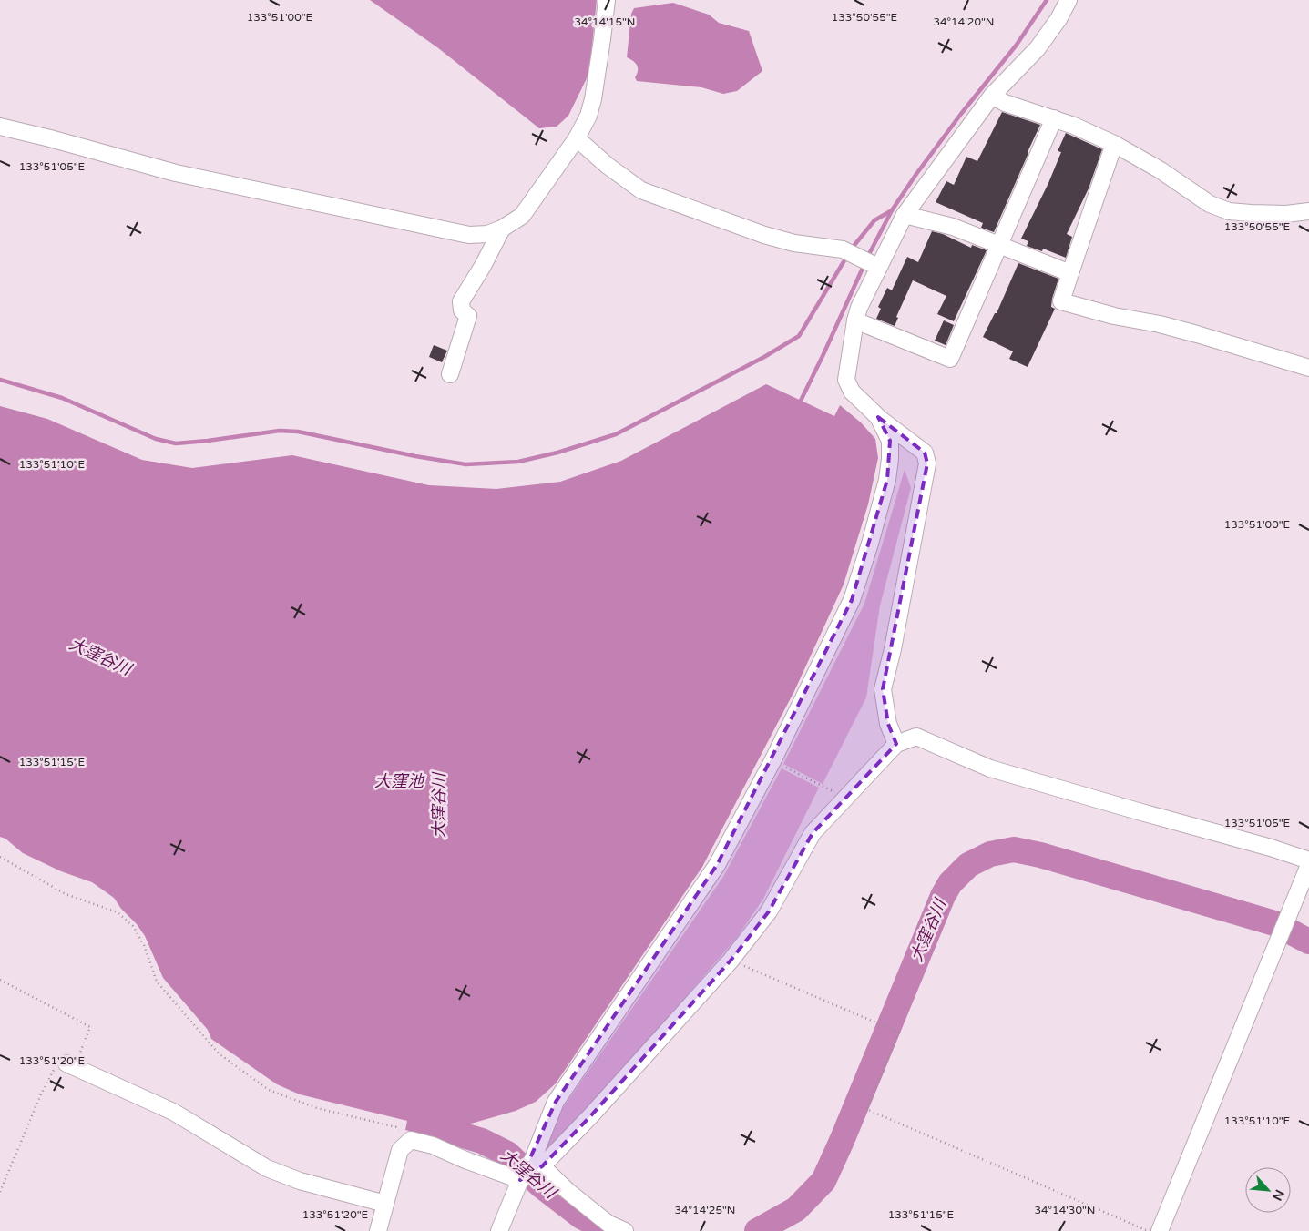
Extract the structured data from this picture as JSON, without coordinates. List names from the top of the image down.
{
  "water": ["大窪谷川", "大窪池"],
  "north": "bottom right",
  "coordinates": [
    "133°51'00\"E",
    "133°50'55\"E",
    "34°14'15\"N",
    "34°14'20\"N",
    "133°51'05\"E",
    "133°51'10\"E",
    "133°51'15\"E",
    "133°51'20\"E",
    "34°14'25\"N",
    "34°14'30\"N"
  ]
}
